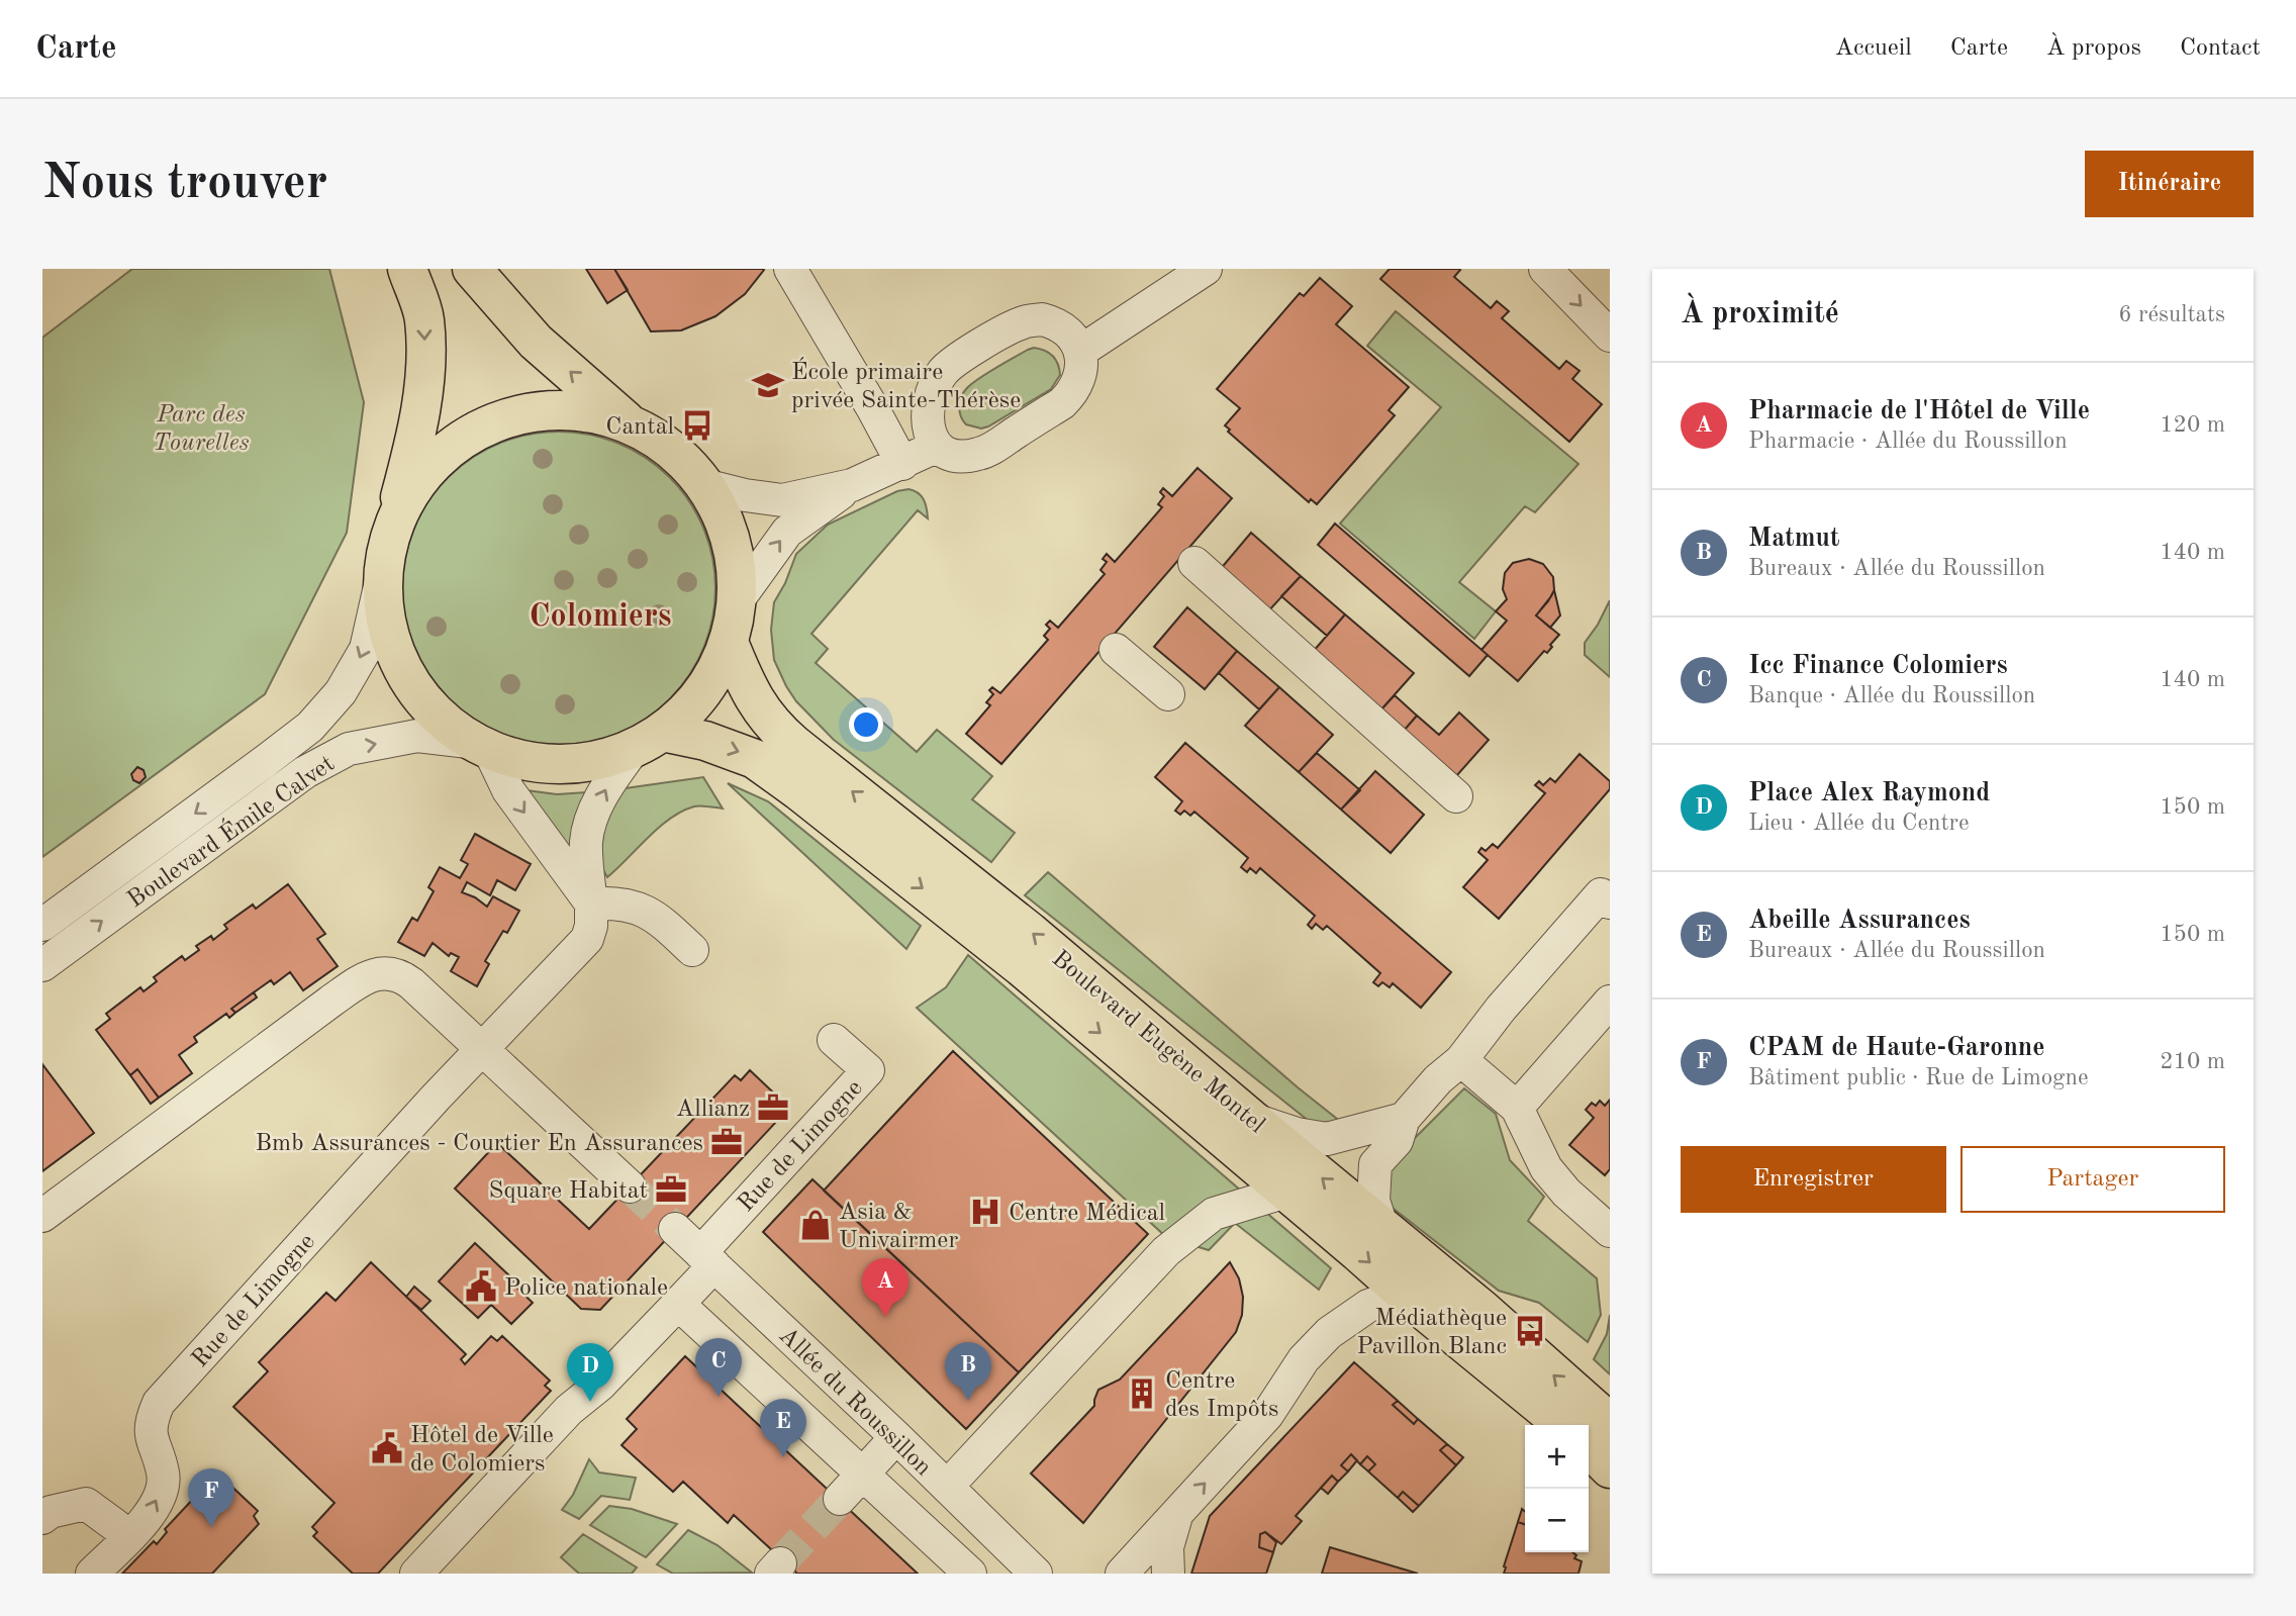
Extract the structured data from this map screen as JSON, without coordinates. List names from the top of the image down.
{
  "streets": {
    "main road": ["Boulevard Eugène Montel"],
    "street": ["Boulevard Émile Calvet", "Rue de Limogne", "Allée du Roussillon"]
  },
  "crossings": [
    ["Boulevard Eugène Montel", "Rue de Limogne"],
    ["Rue de Limogne", "Allée du Roussillon"]
  ],
  "one_way": ["Rue de Limogne"],
  "districts": ["Colomiers"],
  "parks": ["Parc des Tourelles"],
  "places": {
    "school or university": ["École primaire privée Sainte-Thérèse"],
    "bus stop": ["Cantal", "Médiathèque Pavillon Blanc"],
    "office": ["Allianz", "Bmb Assurances - Courtier En Assurances", "Square Habitat"],
    "hospital": ["Centre Médical"],
    "shop": ["Asia & Univairmer"],
    "public building": ["Police nationale", "Hôtel de Ville de Colomiers"],
    "building": ["Centre des Impôts"]
  },
  "page": {
    "header": "Carte",
    "nav": [
      "Accueil",
      "Carte",
      "À propos",
      "Contact"
    ],
    "buttons": [
      "Itinéraire",
      ["Enregistrer", "Partager"]
    ],
    "title": "Nous trouver",
    "heading": ["À proximité", "6 résultats"],
    "list": [
      {
        "mark": "A",
        "name": "Pharmacie de l'Hôtel de Ville",
        "note": "Pharmacie · Allée du Roussillon",
        "value": "120 m"
      },
      {
        "mark": "B",
        "name": "Matmut",
        "note": "Bureaux · Allée du Roussillon",
        "value": "140 m"
      },
      {
        "mark": "C",
        "name": "Icc Finance Colomiers",
        "note": "Banque · Allée du Roussillon",
        "value": "140 m"
      },
      {
        "mark": "D",
        "name": "Place Alex Raymond",
        "note": "Lieu · Allée du Centre",
        "value": "150 m"
      },
      {
        "mark": "E",
        "name": "Abeille Assurances",
        "note": "Bureaux · Allée du Roussillon",
        "value": "150 m"
      },
      {
        "mark": "F",
        "name": "CPAM de Haute-Garonne",
        "note": "Bâtiment public · Rue de Limogne",
        "value": "210 m"
      }
    ],
    "pins": [
      "A",
      "C",
      "B",
      "D",
      "E",
      "F"
    ],
    "map_buttons": ["+", "−"]
  }
}
